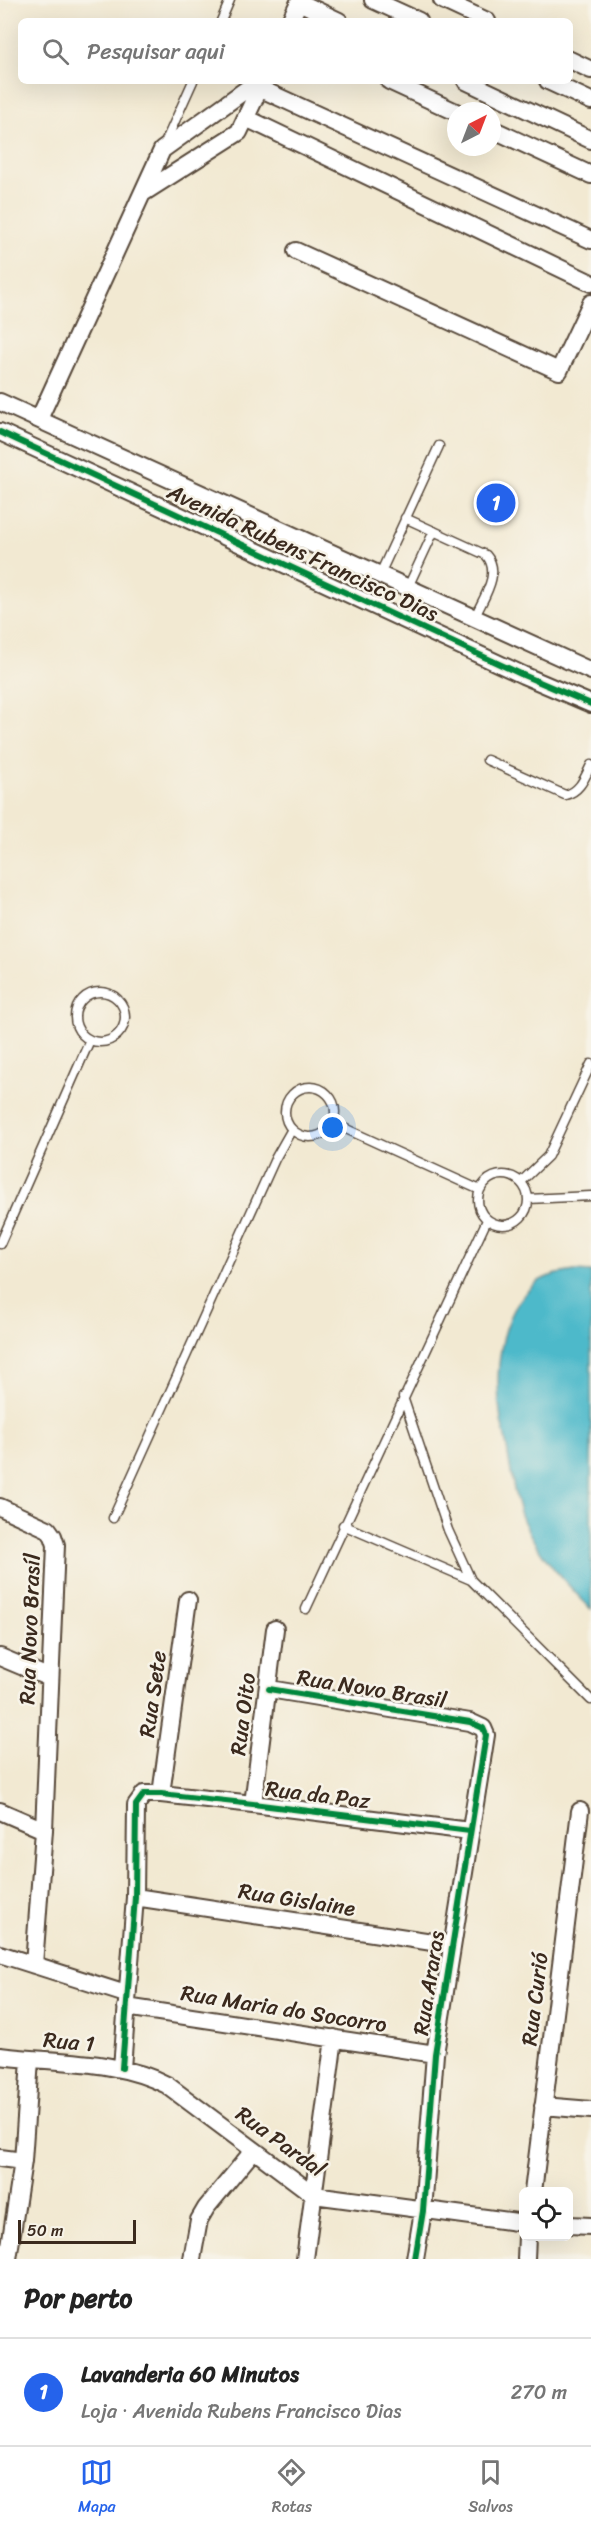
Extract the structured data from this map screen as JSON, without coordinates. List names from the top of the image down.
{
  "streets": {
    "street": [
      "Avenida Rubens Francisco Dias",
      "Rua Novo Brasíl",
      "Rua Novo Brasil",
      "Rua Sete",
      "Rua Oito",
      "Rua da Paz",
      "Rua Gislaine",
      "Rua Araras",
      "Rua Curió",
      "Rua Maria do Socorro",
      "Rua 1",
      "Rua Pardal"
    ]
  },
  "crossings": [
    ["Rua Novo Brasíl", "Rua Maria do Socorro"],
    ["Rua Novo Brasil", "Rua Oito"],
    ["Rua Novo Brasil", "Rua Araras"],
    ["Rua Sete", "Rua da Paz"],
    ["Rua Oito", "Rua da Paz"],
    ["Rua da Paz", "Rua Araras"],
    ["Rua Gislaine", "Rua Araras"],
    ["Rua Araras", "Rua Maria do Socorro"],
    ["Rua Araras", "Rua Pardal"],
    ["Rua 1", "Rua Pardal"]
  ],
  "scale_bar": "50 m",
  "north": "top right",
  "page": {
    "search": "Pesquisar aqui",
    "pins": "1",
    "scale": "50 m",
    "heading": "Por perto",
    "list": [
      {
        "mark": "1",
        "name": "Lavanderia 60 Minutos",
        "note": "Loja · Avenida Rubens Francisco Dias",
        "value": "270 m"
      }
    ],
    "nav": ["Mapa", "Rotas", "Salvos"]
  }
}
